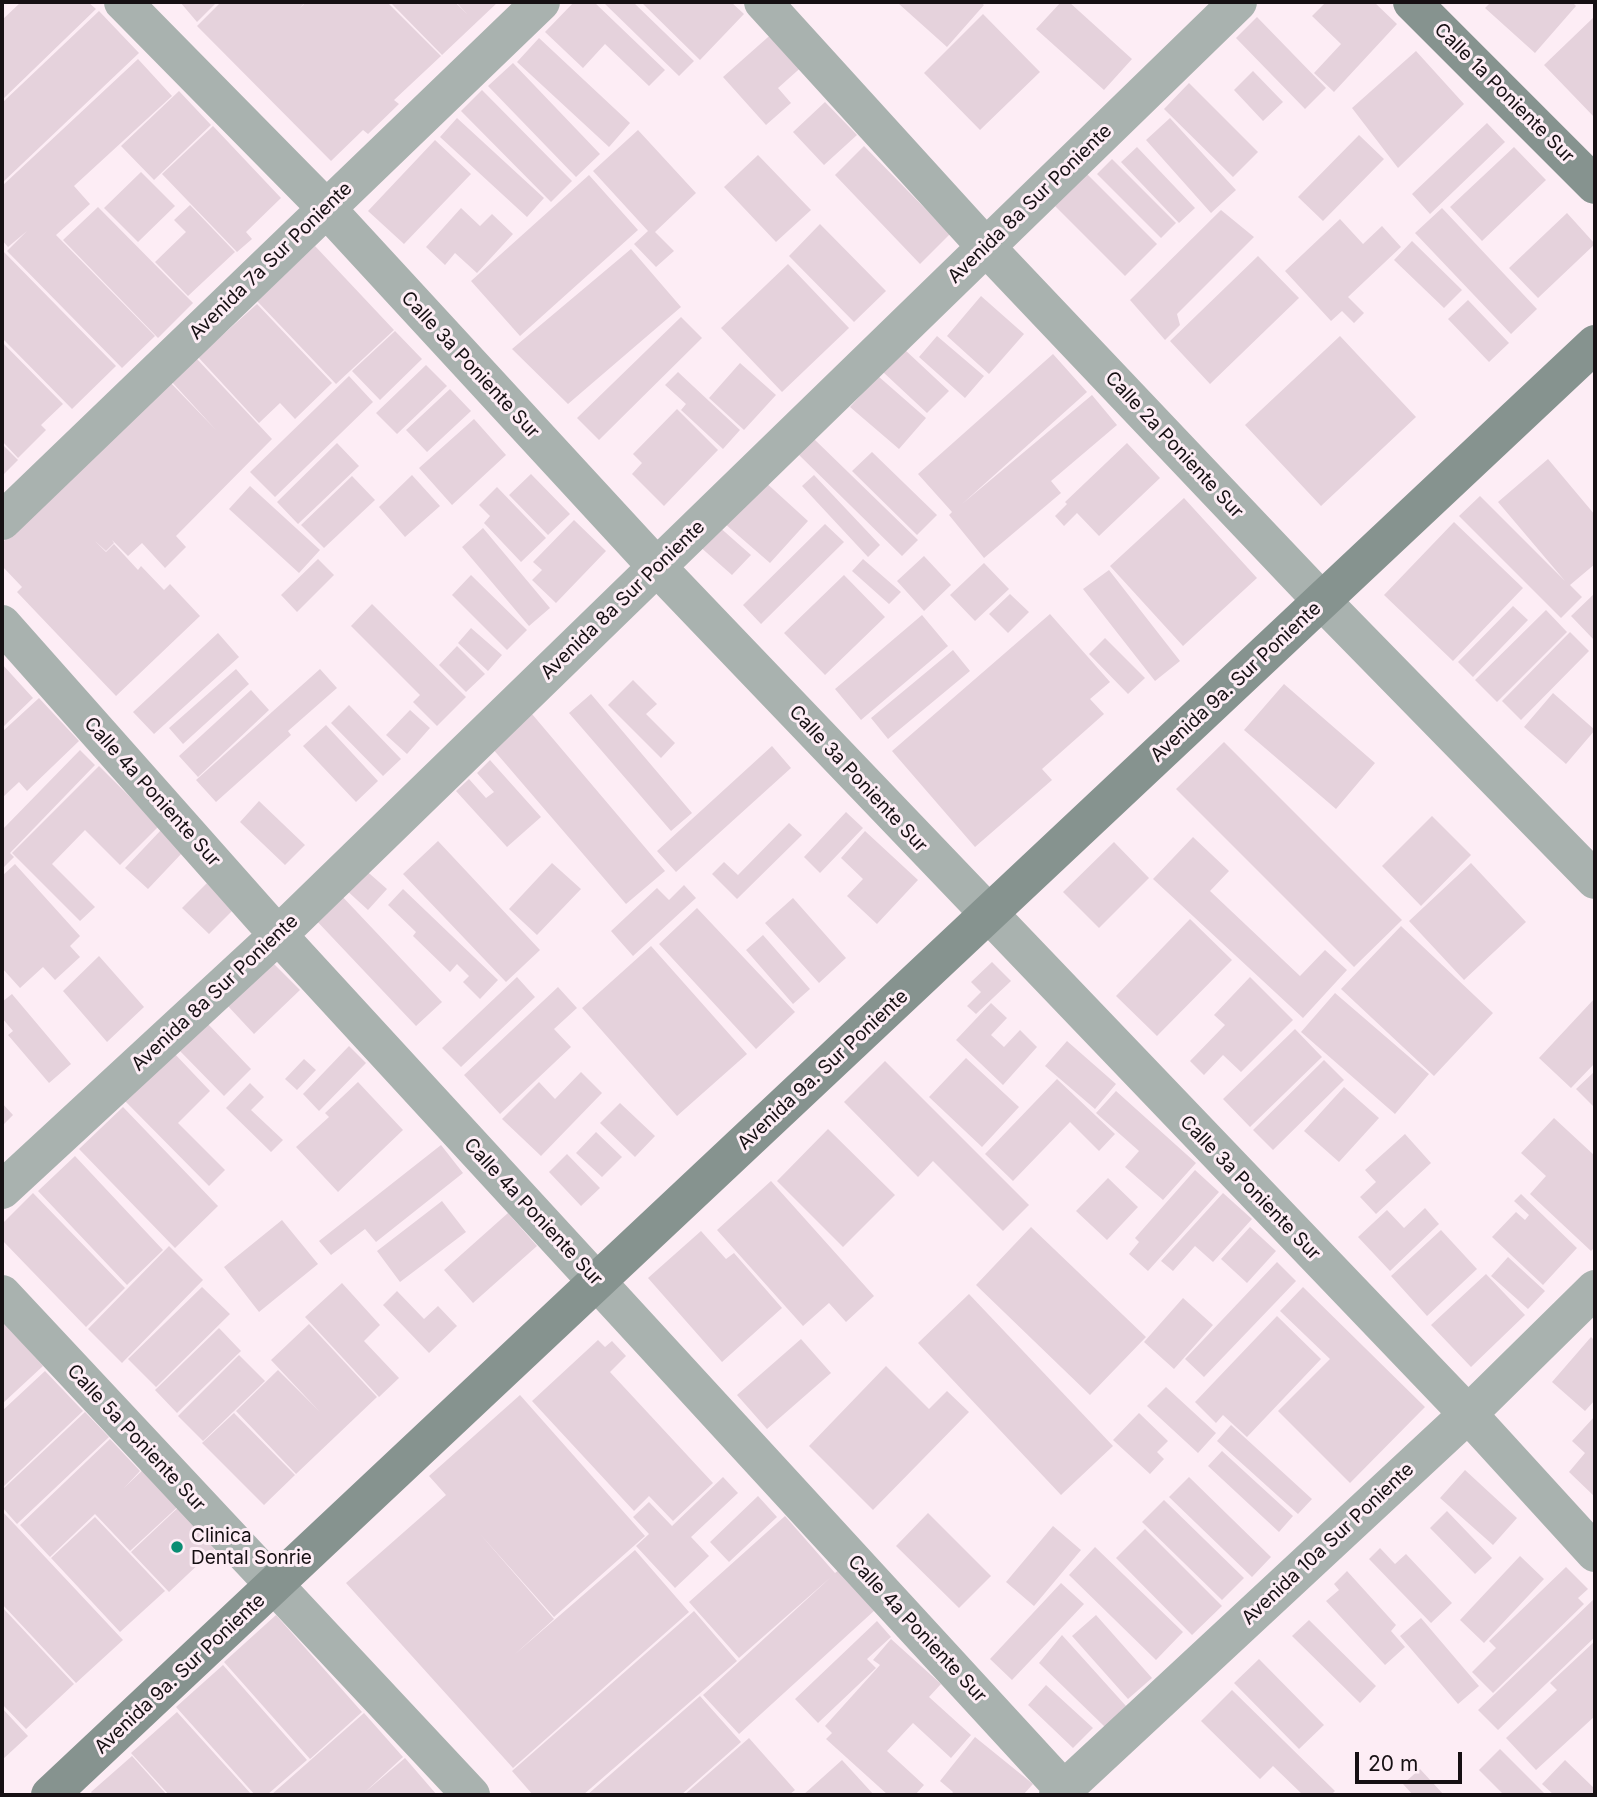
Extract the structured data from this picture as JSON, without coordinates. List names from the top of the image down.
{
  "streets": {
    "main road": ["Calle 1a Poniente Sur", "Avenida 9a. Sur Poniente"],
    "street": [
      "Avenida 8a Sur Poniente",
      "Avenida 7a Sur Poniente",
      "Calle 3a Poniente Sur",
      "Calle 2a Poniente Sur",
      "Calle 4a Poniente Sur",
      "Calle 5a Poniente Sur",
      "Avenida 10a Sur Poniente"
    ]
  },
  "crossings": [
    ["Avenida 8a Sur Poniente", "Calle 3a Poniente Sur"],
    ["Avenida 8a Sur Poniente", "Calle 2a Poniente Sur"],
    ["Avenida 8a Sur Poniente", "Calle 4a Poniente Sur"],
    ["Avenida 7a Sur Poniente", "Calle 3a Poniente Sur"],
    ["Calle 3a Poniente Sur", "Avenida 9a. Sur Poniente"],
    ["Calle 3a Poniente Sur", "Avenida 10a Sur Poniente"],
    ["Calle 2a Poniente Sur", "Avenida 9a. Sur Poniente"],
    ["Avenida 9a. Sur Poniente", "Calle 4a Poniente Sur"],
    ["Avenida 9a. Sur Poniente", "Calle 5a Poniente Sur"],
    ["Calle 4a Poniente Sur", "Avenida 10a Sur Poniente"]
  ],
  "places": ["Clinica Dental Sonrie"],
  "scale_bar": "20 m"
}
